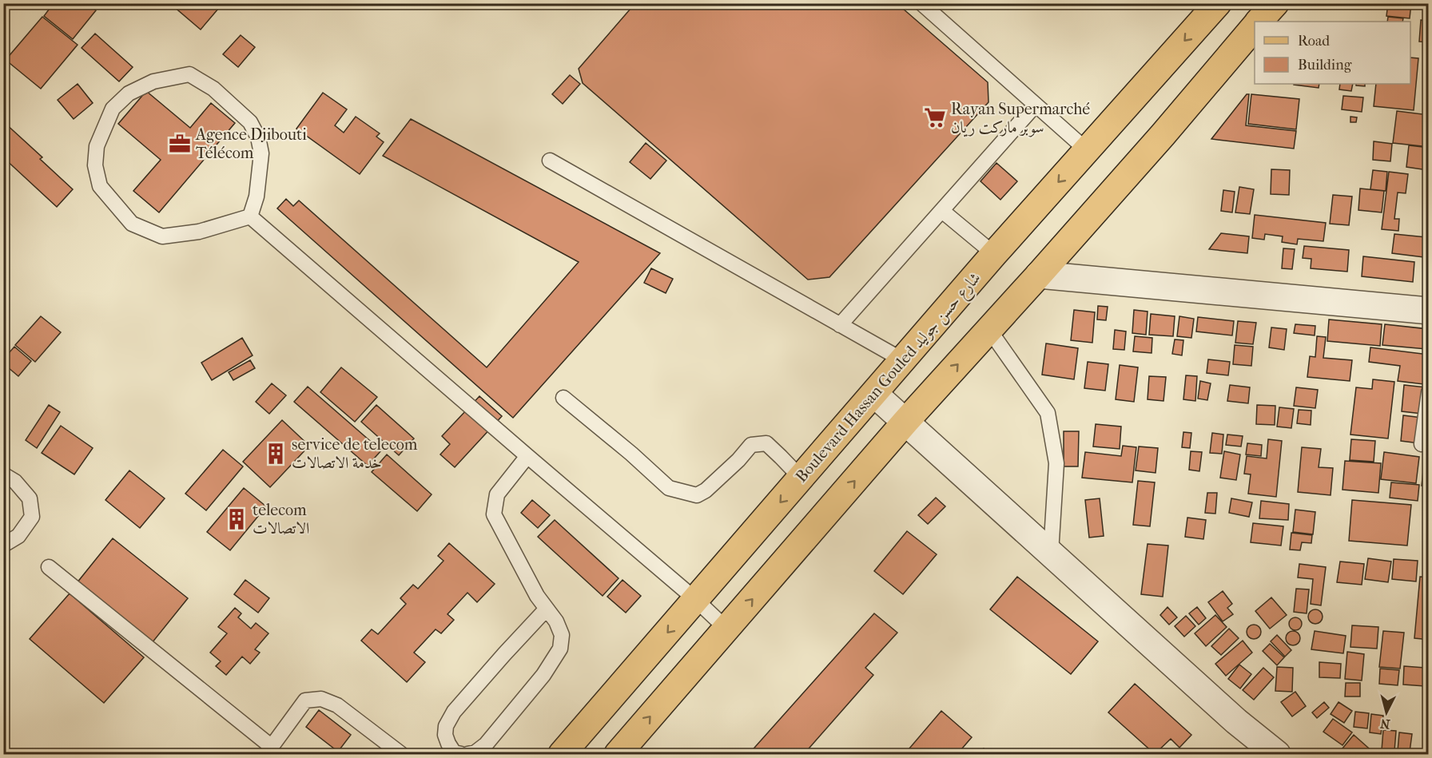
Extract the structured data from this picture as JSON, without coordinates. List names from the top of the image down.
{
  "streets": {
    "main road": ["Boulevard Hassan Gouled شارع حسن جوليد"]
  },
  "places": {
    "supermarket": ["Rayan Supermarché سوبر ماركت ريان"],
    "office": ["Agence Djibouti Télécom"],
    "building": ["service de telecom خدمة الاتصالات", "telecom الاتصالات"]
  },
  "legend": ["Road", "Building"],
  "north": "bottom"
}
